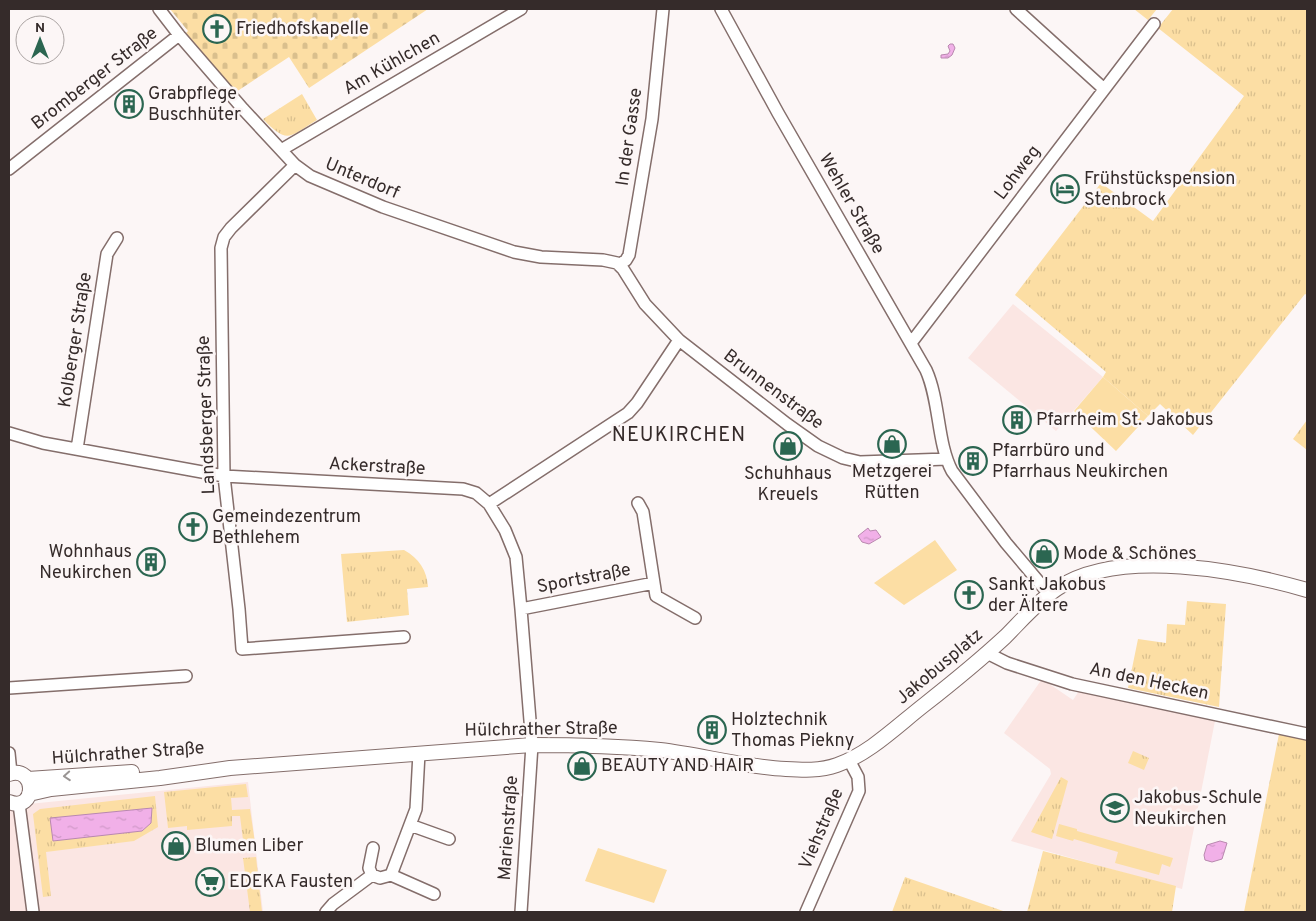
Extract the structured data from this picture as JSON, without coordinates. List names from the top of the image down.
{
  "streets": {
    "street": [
      "Am Kühlchen",
      "Bromberger Straße",
      "In der Gasse",
      "Lohweg",
      "Unterdorf",
      "Wehler Straße",
      "Kolberger Straße",
      "Brunnenstraße",
      "Landsberger Straße",
      "Ackerstraße",
      "Sportstraße",
      "Jakobusplatz",
      "An den Hecken",
      "Hülchrather Straße",
      "Marienstraße",
      "Viehstraße"
    ]
  },
  "crossings": [
    ["Am Kühlchen", "Unterdorf"],
    ["Bromberger Straße", "Unterdorf"],
    ["In der Gasse", "Unterdorf"],
    ["In der Gasse", "Brunnenstraße"],
    ["Lohweg", "Wehler Straße"],
    ["Unterdorf", "Brunnenstraße"],
    ["Unterdorf", "Landsberger Straße"],
    ["Wehler Straße", "Brunnenstraße"],
    ["Kolberger Straße", "Ackerstraße"],
    ["Landsberger Straße", "Ackerstraße"],
    ["Ackerstraße", "Sportstraße"],
    ["Sportstraße", "Hülchrather Straße"],
    ["Sportstraße", "Marienstraße"],
    ["Jakobusplatz", "An den Hecken"],
    ["Jakobusplatz", "Hülchrather Straße"],
    ["Jakobusplatz", "Viehstraße"],
    ["Hülchrather Straße", "Marienstraße"],
    ["Hülchrather Straße", "Viehstraße"]
  ],
  "districts": ["NEUKIRCHEN"],
  "places": {
    "church": ["Friedhofskapelle", "Gemeindezentrum Bethlehem", "Sankt Jakobus der Ältere"],
    "building": [
      "Grabpflege Buschhüter",
      "Pfarrheim St. Jakobus",
      "Pfarrbüro und Pfarrhaus Neukirchen",
      "Wohnhaus Neukirchen",
      "Holztechnik Thomas Piekny"
    ],
    "hotel": ["Frühstückspension Stenbrock"],
    "shop": [
      "Metzgerei Rütten",
      "Schuhhaus Kreuels",
      "Mode & Schönes",
      "BEAUTY AND HAIR",
      "Blumen Liber"
    ],
    "school or university": ["Jakobus-Schule Neukirchen"],
    "supermarket": ["EDEKA Fausten"]
  },
  "north": "top"
}
